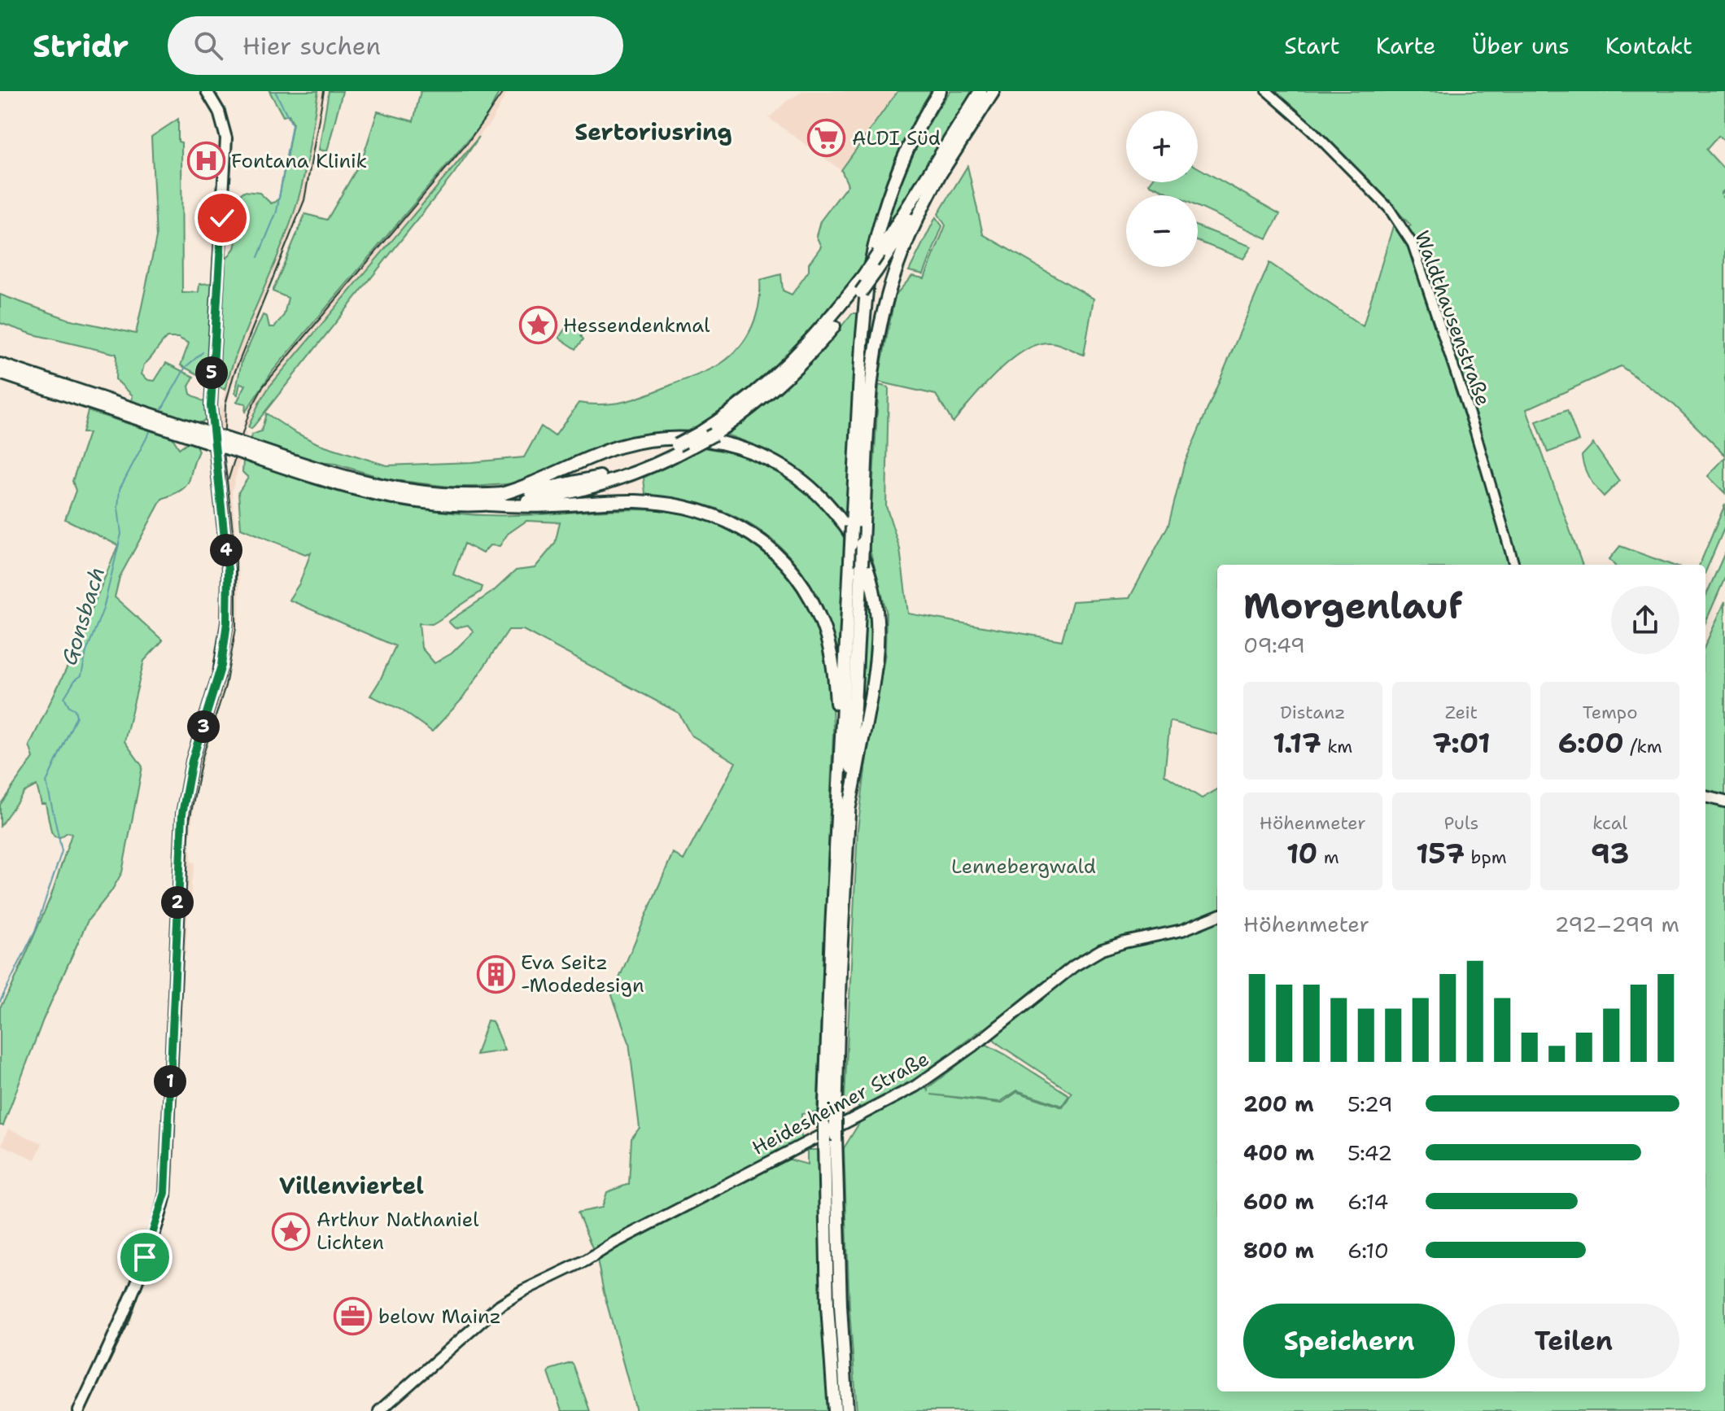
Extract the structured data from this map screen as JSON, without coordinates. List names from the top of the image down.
{
  "streets": {
    "main road": ["Heidesheimer Straße"],
    "street": ["Waldthausenstraße"]
  },
  "districts": ["Sertoriusring", "Villenviertel"],
  "water": ["Gonsbach"],
  "parks": ["Lennebergwald"],
  "places": {
    "supermarket": ["ALDI Süd"],
    "hospital": ["Fontana Klinik"],
    "place": ["Hessendenkmal", "Arthur Nathaniel Lichten"],
    "building": ["Eva Seitz -Modedesign"],
    "office": ["below Mainz"]
  },
  "page": {
    "header": "Stridr",
    "search": "Hier suchen",
    "nav": [
      "Start",
      "Karte",
      "Über uns",
      "Kontakt"
    ],
    "map_buttons": ["+", "−"],
    "pins": [
      "5",
      "4",
      "3",
      "2",
      "1"
    ],
    "heading": ["Morgenlauf", "09:49"],
    "stats": [
      ["Distanz", "1.17 km"],
      ["Zeit", "7:01"],
      ["Tempo", "6:00 /km"],
      ["Höhenmeter", "10 m"],
      ["Puls", "157 bpm"],
      ["kcal", "93"]
    ],
    "chart": ["Höhenmeter", "292–299 m"],
    "list": [
      {
        "name": "200 m",
        "note": "5:29"
      },
      {
        "name": "400 m",
        "note": "5:42"
      },
      {
        "name": "600 m",
        "note": "6:14"
      },
      {
        "name": "800 m",
        "note": "6:10"
      }
    ],
    "buttons": ["Speichern", "Teilen"]
  }
}
